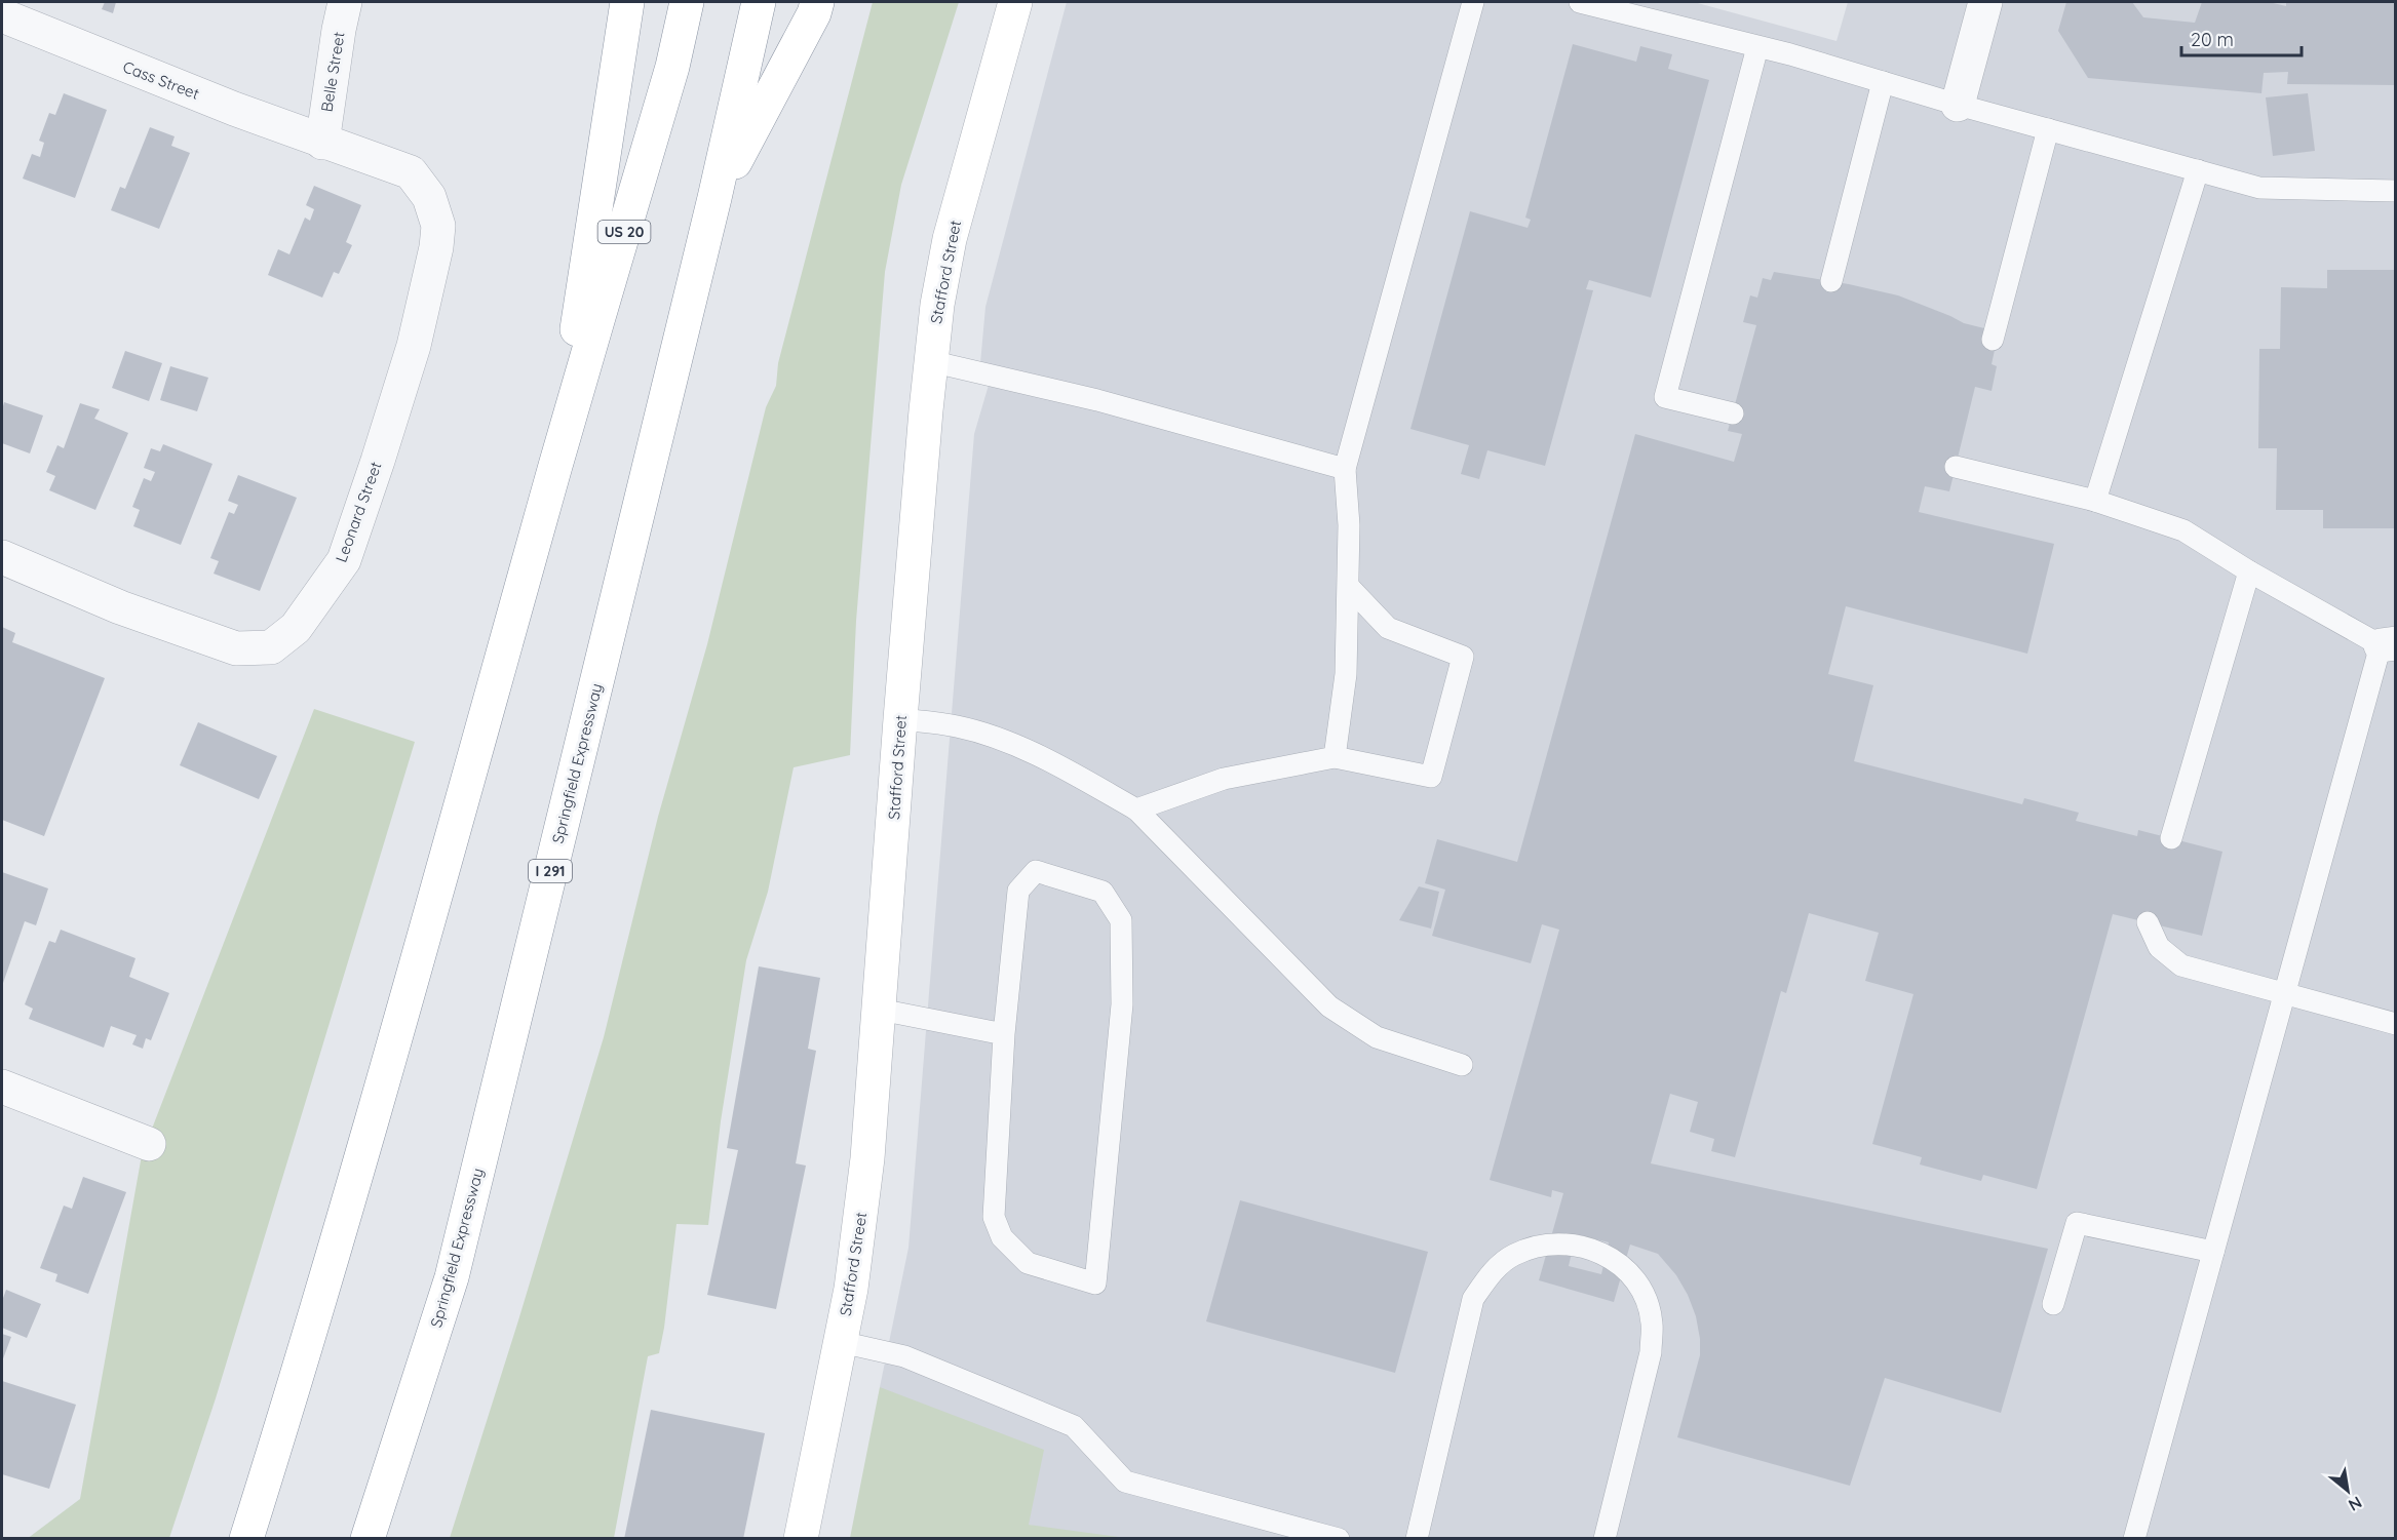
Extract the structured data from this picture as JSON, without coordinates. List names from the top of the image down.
{
  "streets": {
    "main road": [
      "US 20",
      "Stafford Street",
      "Springfield Expressway",
      "I 291"
    ],
    "street": ["Belle Street", "Cass Street", "Leonard Street"]
  },
  "crossings": [
    ["Belle Street", "Cass Street"],
    ["Belle Street", "Leonard Street"],
    ["Cass Street", "Leonard Street"]
  ],
  "scale_bar": "20 m",
  "north": "bottom right"
}
